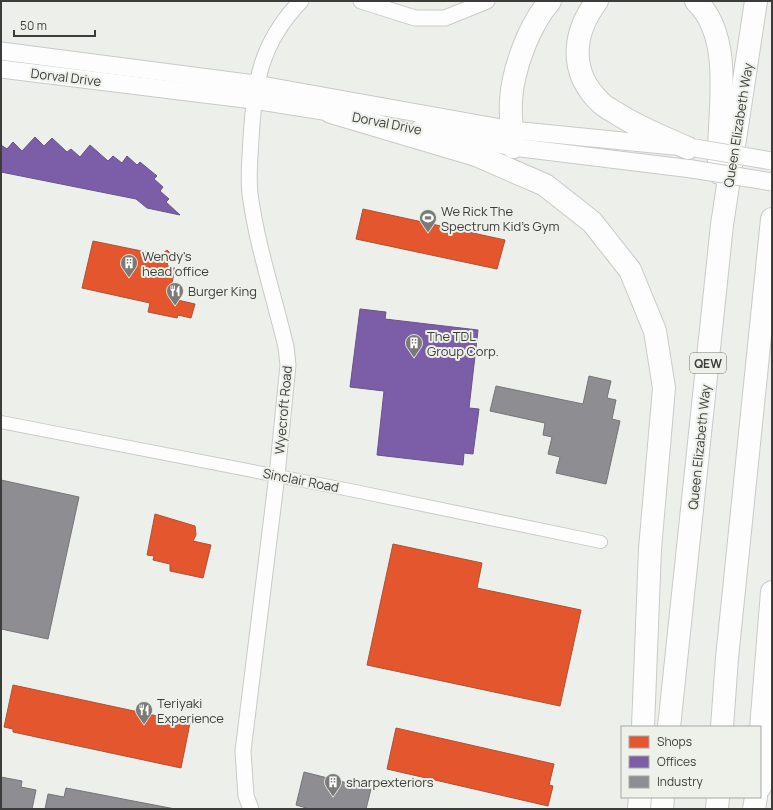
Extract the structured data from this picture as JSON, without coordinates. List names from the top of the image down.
{
  "streets": {
    "highway": ["Queen Elizabeth Way", "QEW"],
    "main road": ["Dorval Drive"],
    "street": ["Wyecroft Road", "Sinclair Road"]
  },
  "crossings": [
    ["Dorval Drive", "Wyecroft Road"],
    ["Wyecroft Road", "Sinclair Road"]
  ],
  "places": {
    "sports": ["We Rick The Spectrum Kid's Gym"],
    "building": ["Wendy's head office", "The TDL Group Corp.", "sharpexteriors"],
    "restaurant": ["Burger King", "Teriyaki Experience"]
  },
  "legend": ["Shops", "Offices", "Industry"],
  "scale_bar": "50 m"
}
